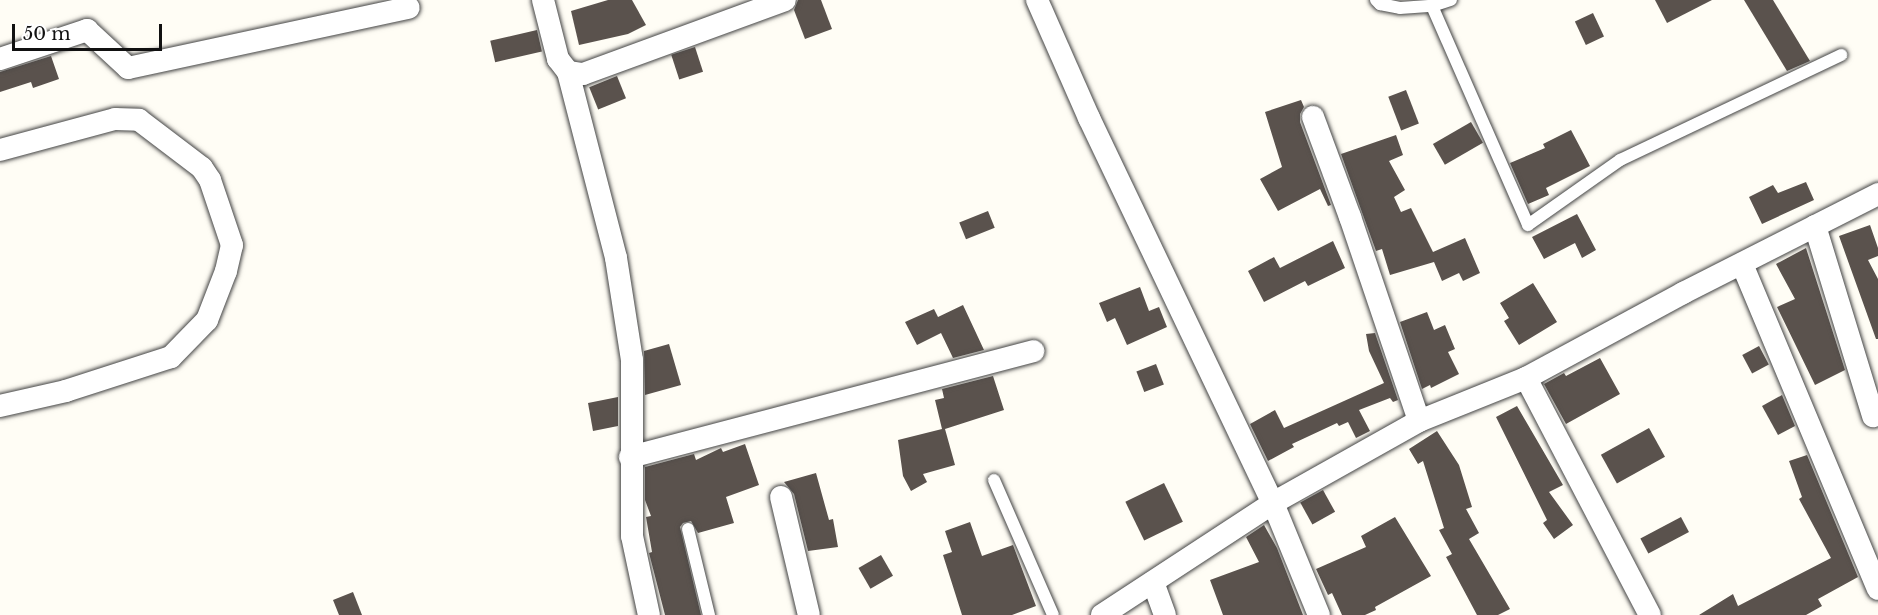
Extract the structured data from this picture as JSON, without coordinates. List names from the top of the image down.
{
  "scale_bar": "50 m"
}
